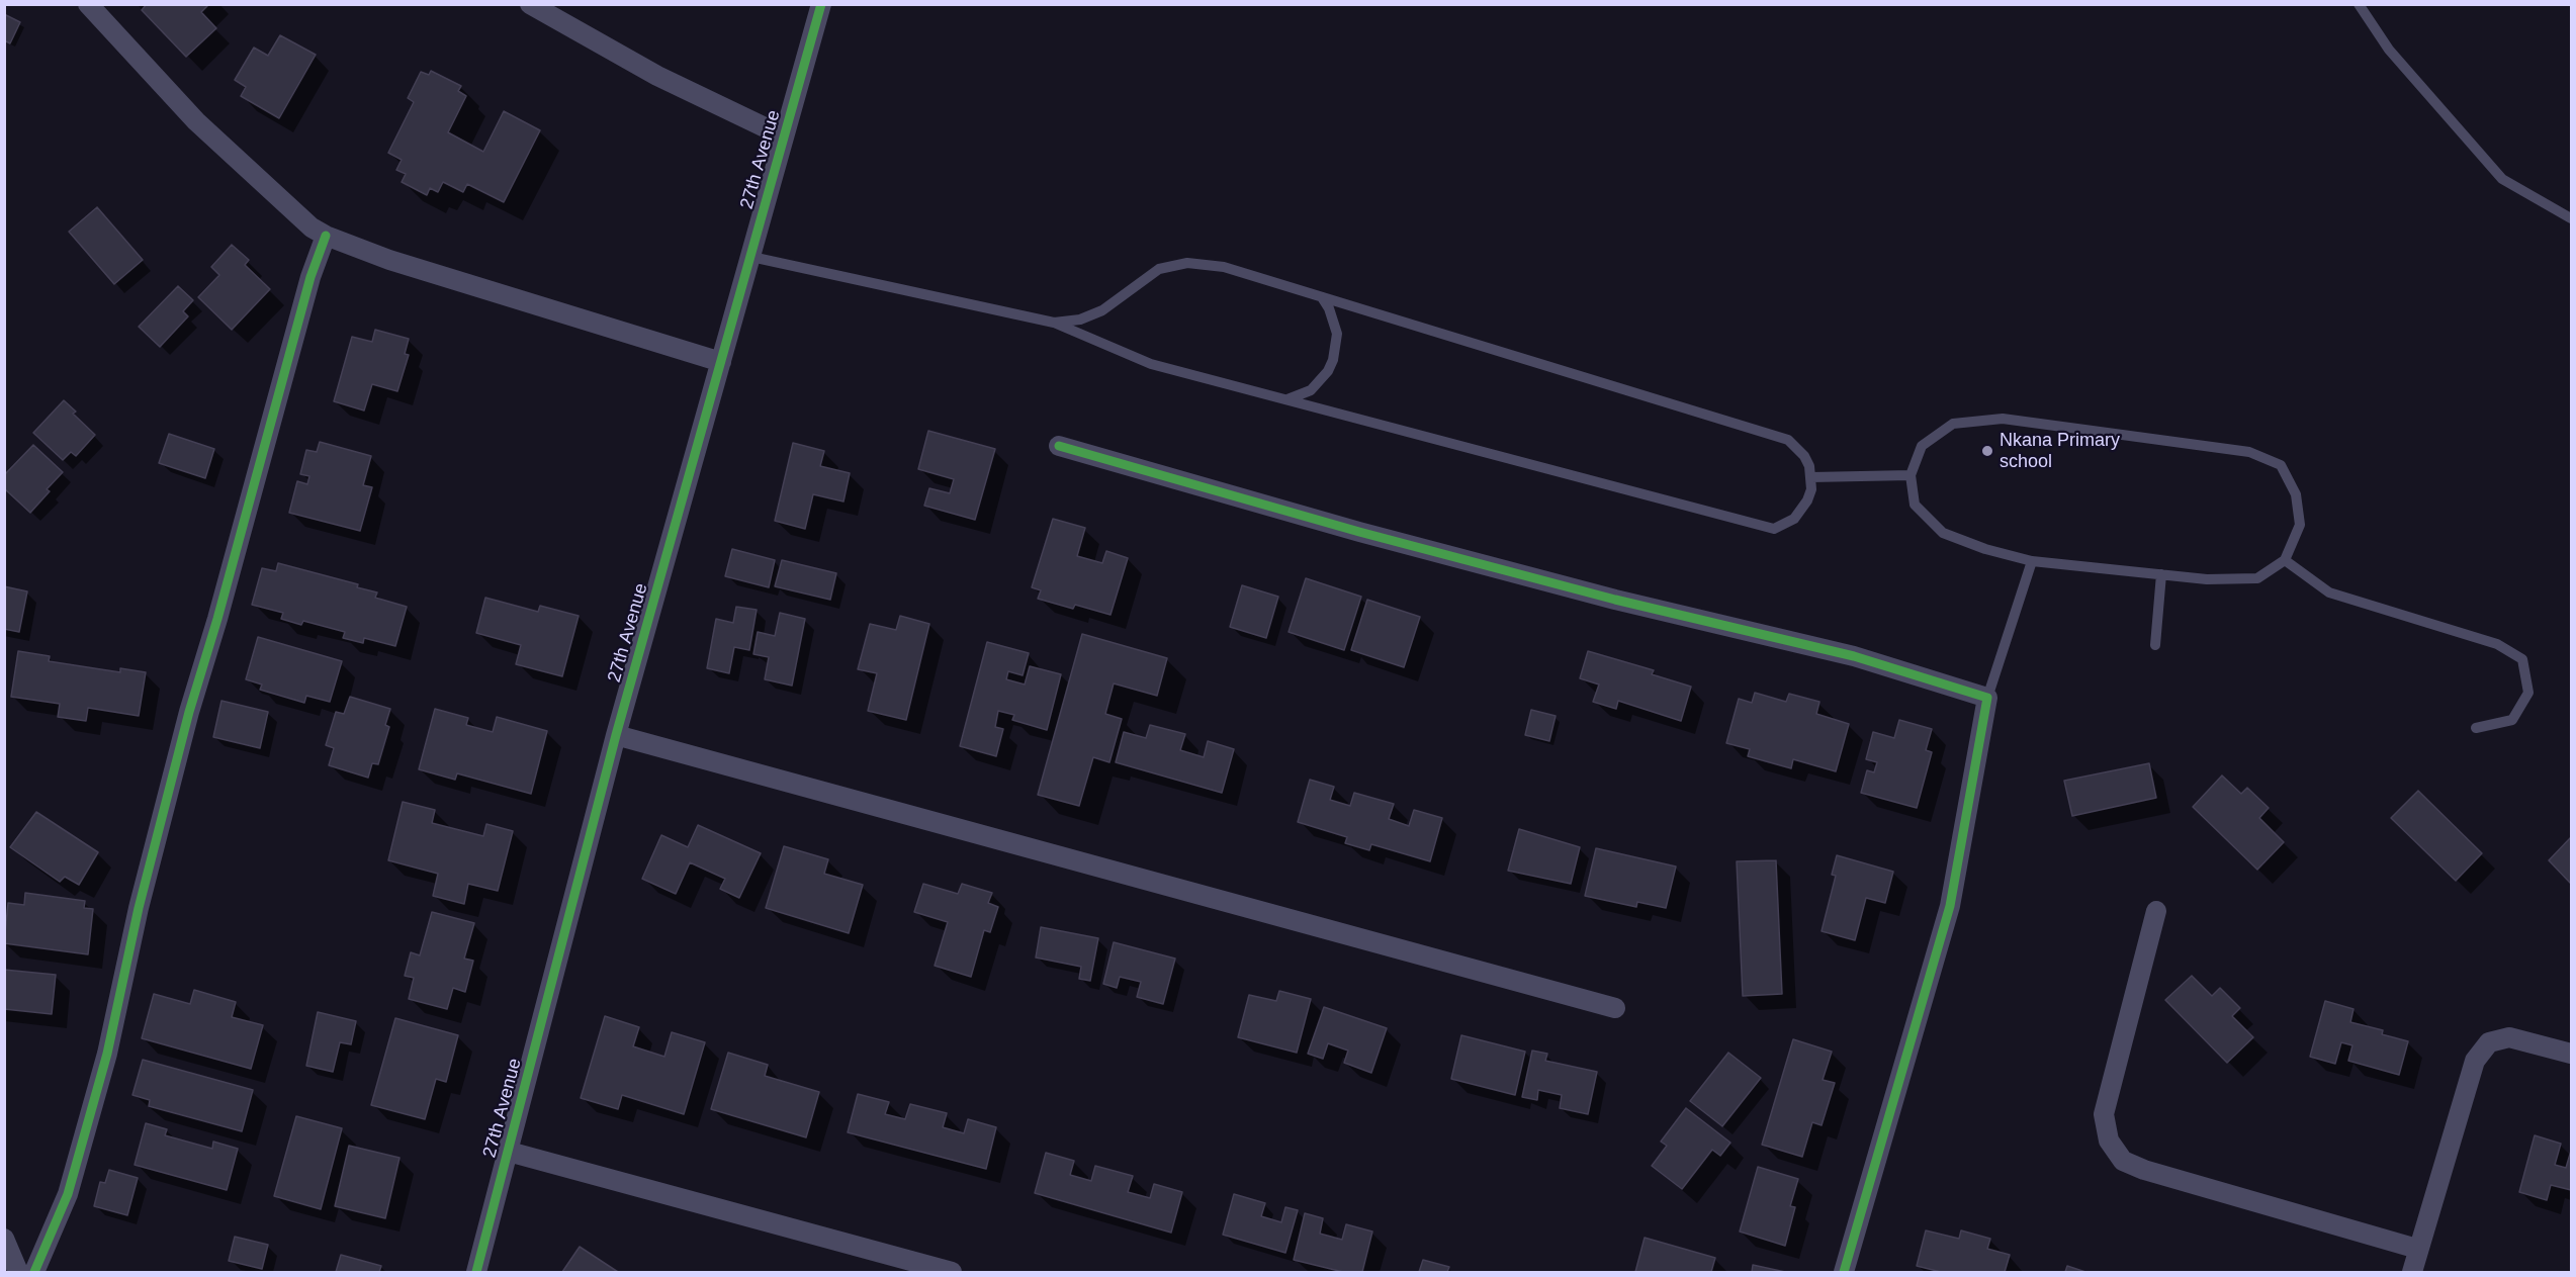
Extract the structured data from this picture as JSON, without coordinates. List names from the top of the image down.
{
  "streets": {
    "street": ["27th Avenue"]
  },
  "places": ["Nkana Primary school"]
}
